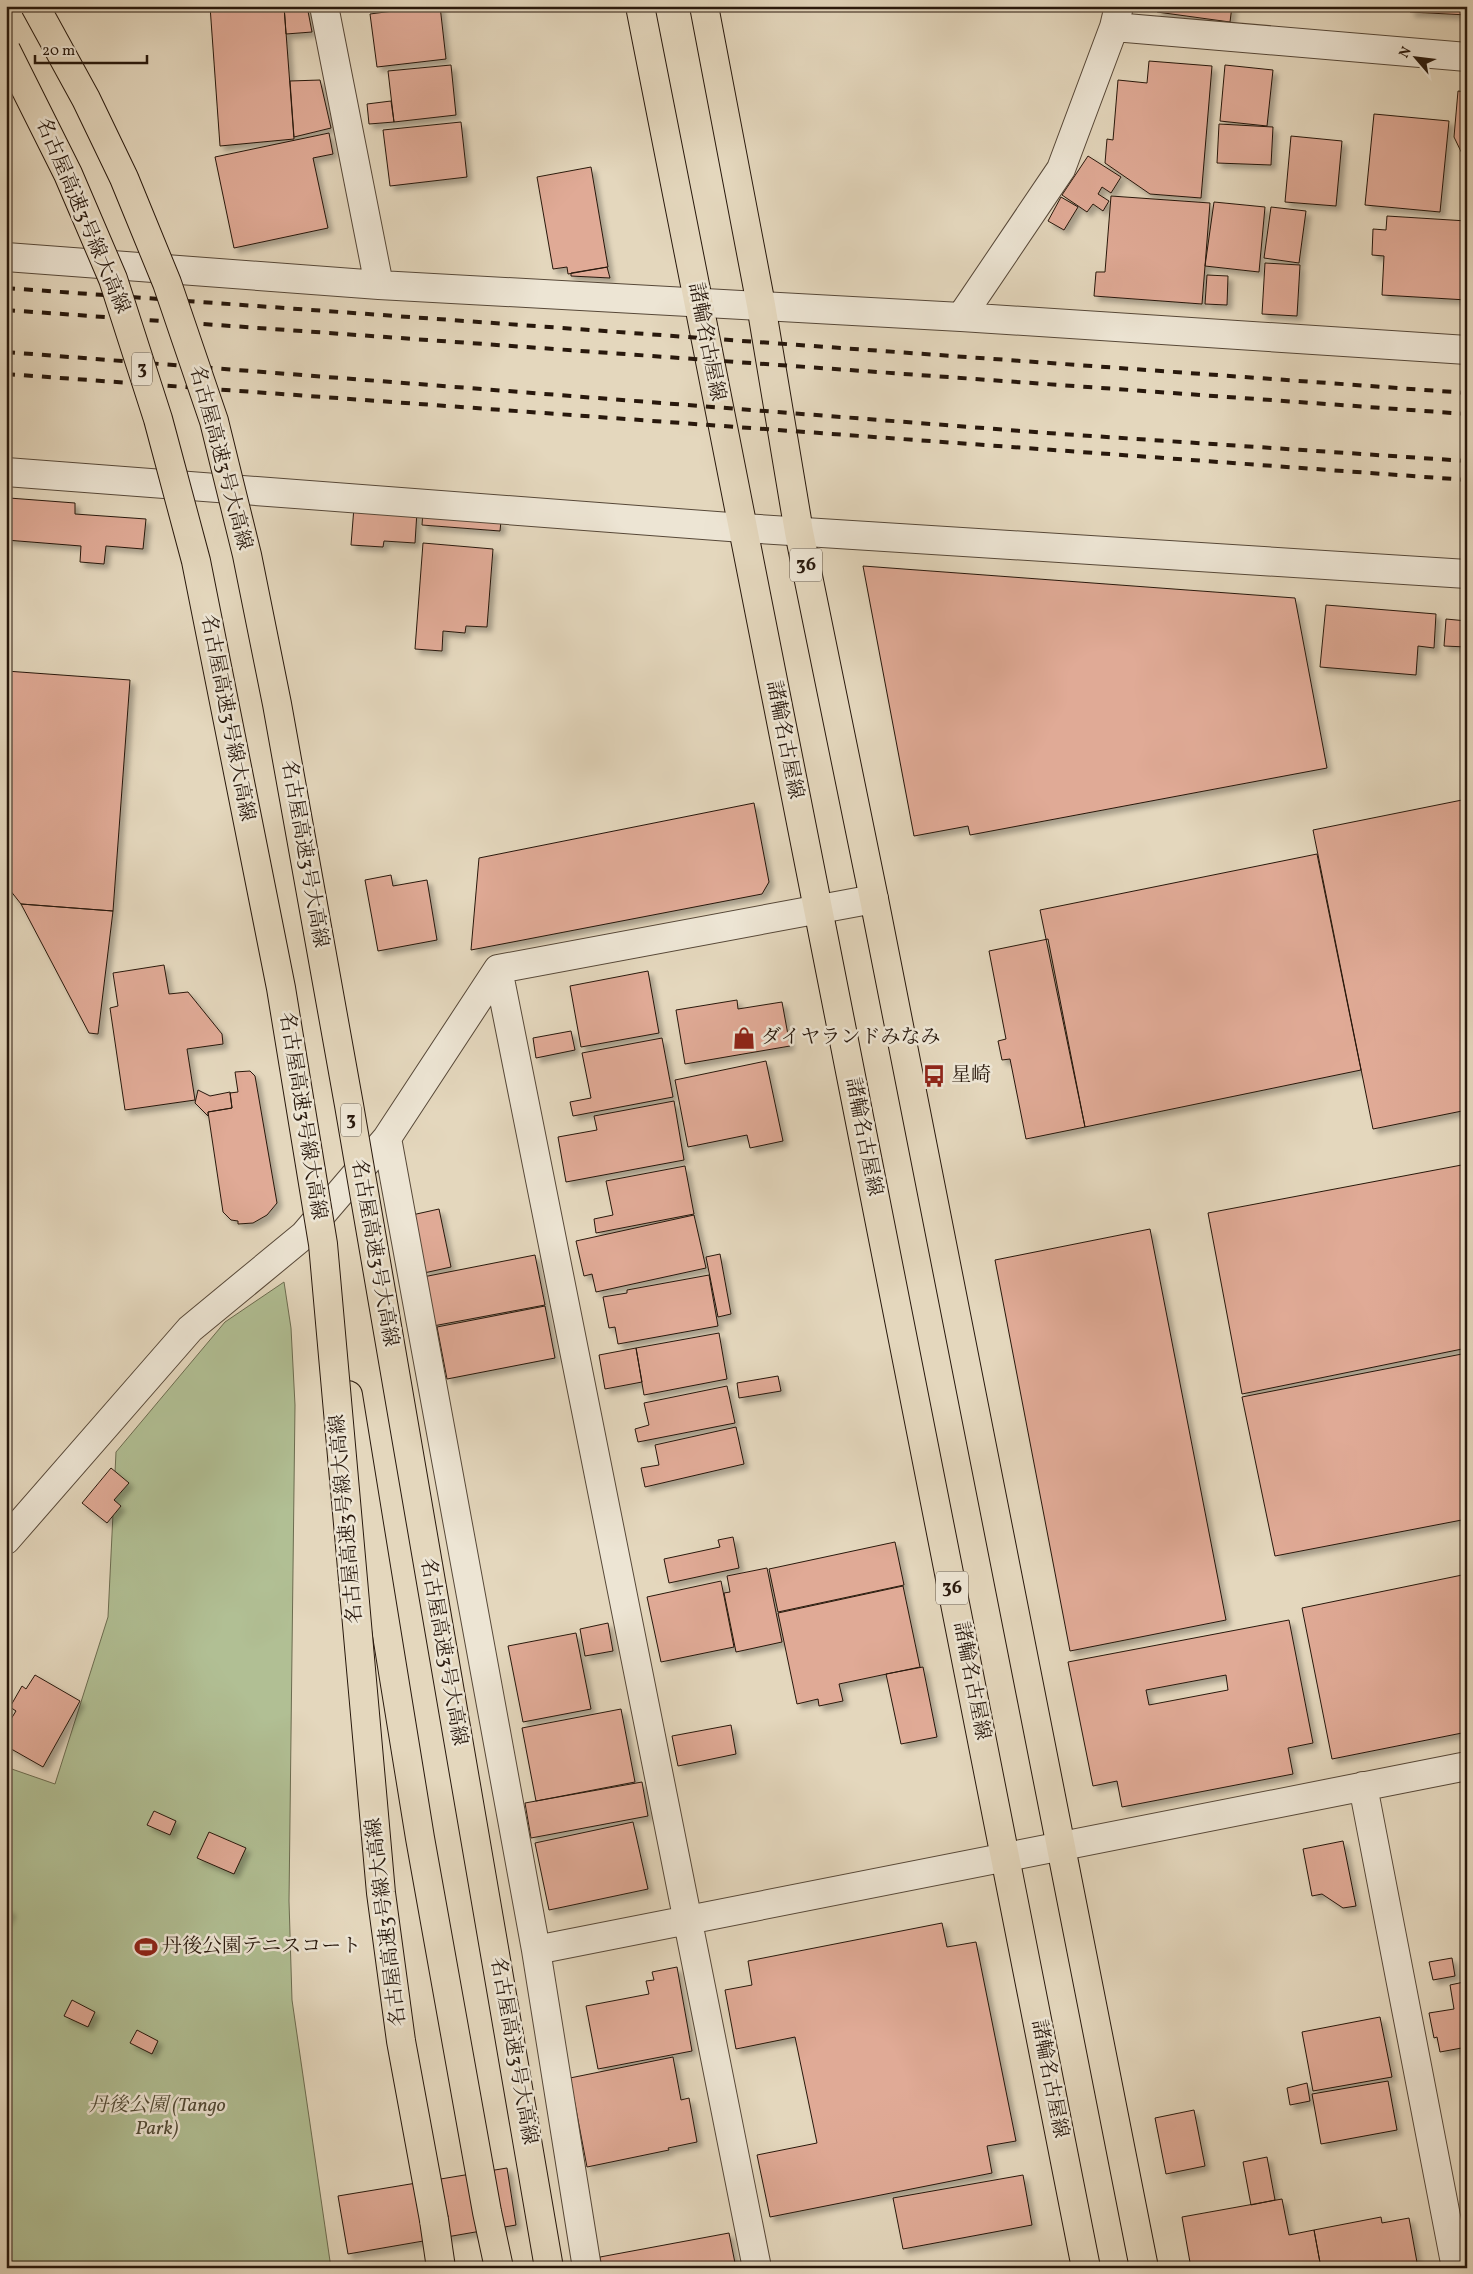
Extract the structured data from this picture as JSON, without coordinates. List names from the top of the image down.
{
  "streets": {
    "main road": [
      "名古屋高速3号線大高線",
      "諸輪名古屋線",
      "3",
      "名古屋高速3号大高線",
      "36"
    ]
  },
  "parks": ["丹後公園 (Tango Park)"],
  "places": {
    "shop": ["ダイヤランドみなみ"],
    "bus stop": ["星崎"],
    "sports": ["丹後公園テニスコート"]
  },
  "scale_bar": "20 m",
  "north": "top left"
}
